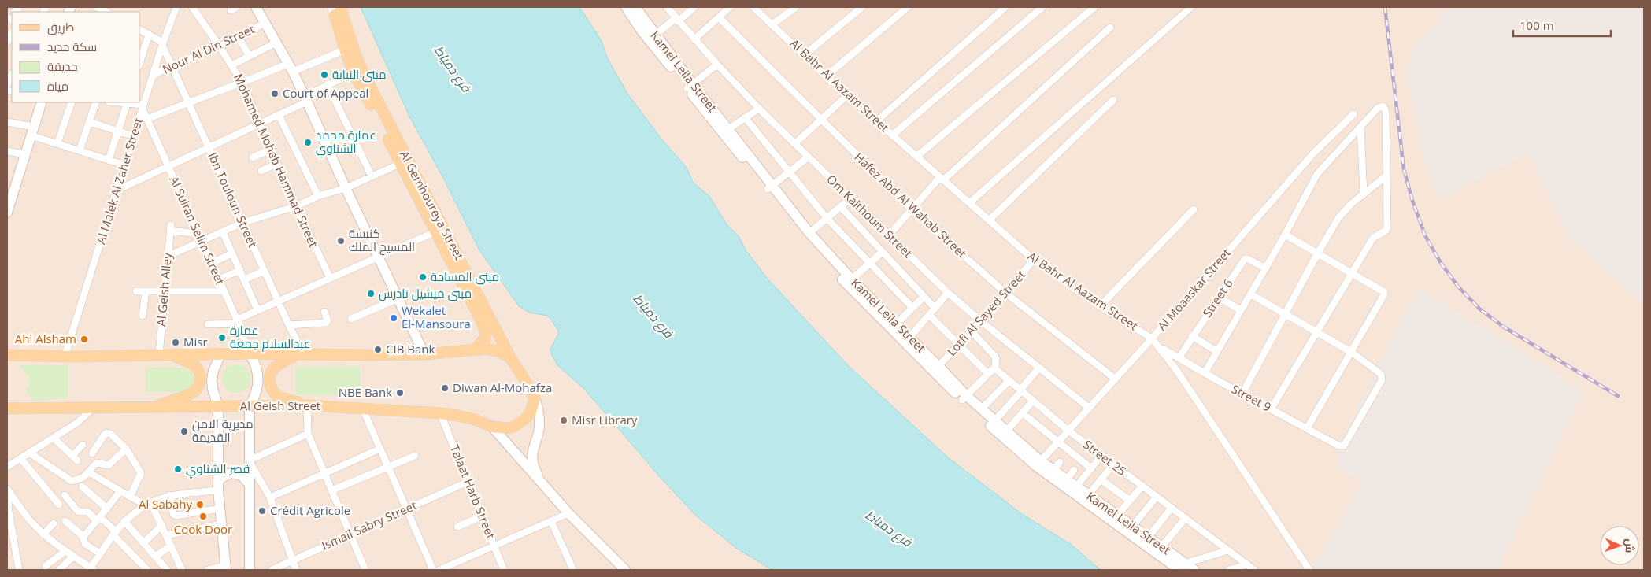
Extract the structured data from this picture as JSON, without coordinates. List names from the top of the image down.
{
  "streets": {
    "main road": ["Al Gemhoureya Street", "Al Geish Street"],
    "street": [
      "Nour Al Din Street",
      "Kamel Leila Street",
      "Al Bahr Al Aazam Street",
      "Mohamed Moheb Hammad Street",
      "Al Malek Al Zaher Street",
      "Ibn Touloun Street",
      "Hafez Abd Al Wahab Street",
      "Om Kalthoum Street",
      "Al Sultan Selim Street",
      "Al Geish Alley",
      "Al Moaaskar Street",
      "Street 6",
      "Lotfi Al Sayed Street",
      "Street 9",
      "Street 25",
      "Talaat Harb Street",
      "Ismail Sabry Street"
    ]
  },
  "crossings": [
    ["Nour Al Din Street", "Mohamed Moheb Hammad Street"],
    ["Nour Al Din Street", "Al Malek Al Zaher Street"],
    ["Nour Al Din Street", "Ibn Touloun Street"],
    ["Kamel Leila Street", "Al Moaaskar Street"],
    ["Kamel Leila Street", "Lotfi Al Sayed Street"],
    ["Al Bahr Al Aazam Street", "Al Moaaskar Street"],
    ["Al Bahr Al Aazam Street", "Lotfi Al Sayed Street"],
    ["Al Bahr Al Aazam Street", "Street 9"],
    ["Al Malek Al Zaher Street", "Ibn Touloun Street"],
    ["Al Malek Al Zaher Street", "Al Sultan Selim Street"],
    ["Al Gemhoureya Street", "Al Geish Street"],
    ["Hafez Abd Al Wahab Street", "Al Moaaskar Street"],
    ["Hafez Abd Al Wahab Street", "Lotfi Al Sayed Street"],
    ["Om Kalthoum Street", "Al Moaaskar Street"],
    ["Om Kalthoum Street", "Lotfi Al Sayed Street"],
    ["Al Sultan Selim Street", "Al Geish Alley"],
    ["Al Sultan Selim Street", "Al Geish Street"],
    ["Al Moaaskar Street", "Street 25"],
    ["Street 6", "Street 9"],
    ["Al Geish Street", "Talaat Harb Street"],
    ["Talaat Harb Street", "Ismail Sabry Street"]
  ],
  "water": ["فرع دمياط"],
  "places": [
    "مبنى النيابة",
    "Court of Appeal",
    "عمارة محمد الشناوي",
    "كنيسة المسيح الملك",
    "مبنى المساحة",
    "مبنى ميشيل تادرس",
    "Wekalet El-Mansoura",
    "عمارة عبدالسلام جمعة",
    "Ahl Alsham",
    "Misr",
    "CIB Bank",
    "Diwan Al-Mohafza",
    "NBE Bank",
    "Misr Library",
    "مديرية الامن القديمة",
    "قصر الشناوي",
    "Al Sabahy",
    "Crédit Agricole",
    "Cook Door"
  ],
  "legend": [
    "طريق",
    "سكة حديد",
    "حديقة",
    "مياه"
  ],
  "scale_bar": "100 m",
  "north": "right"
}
